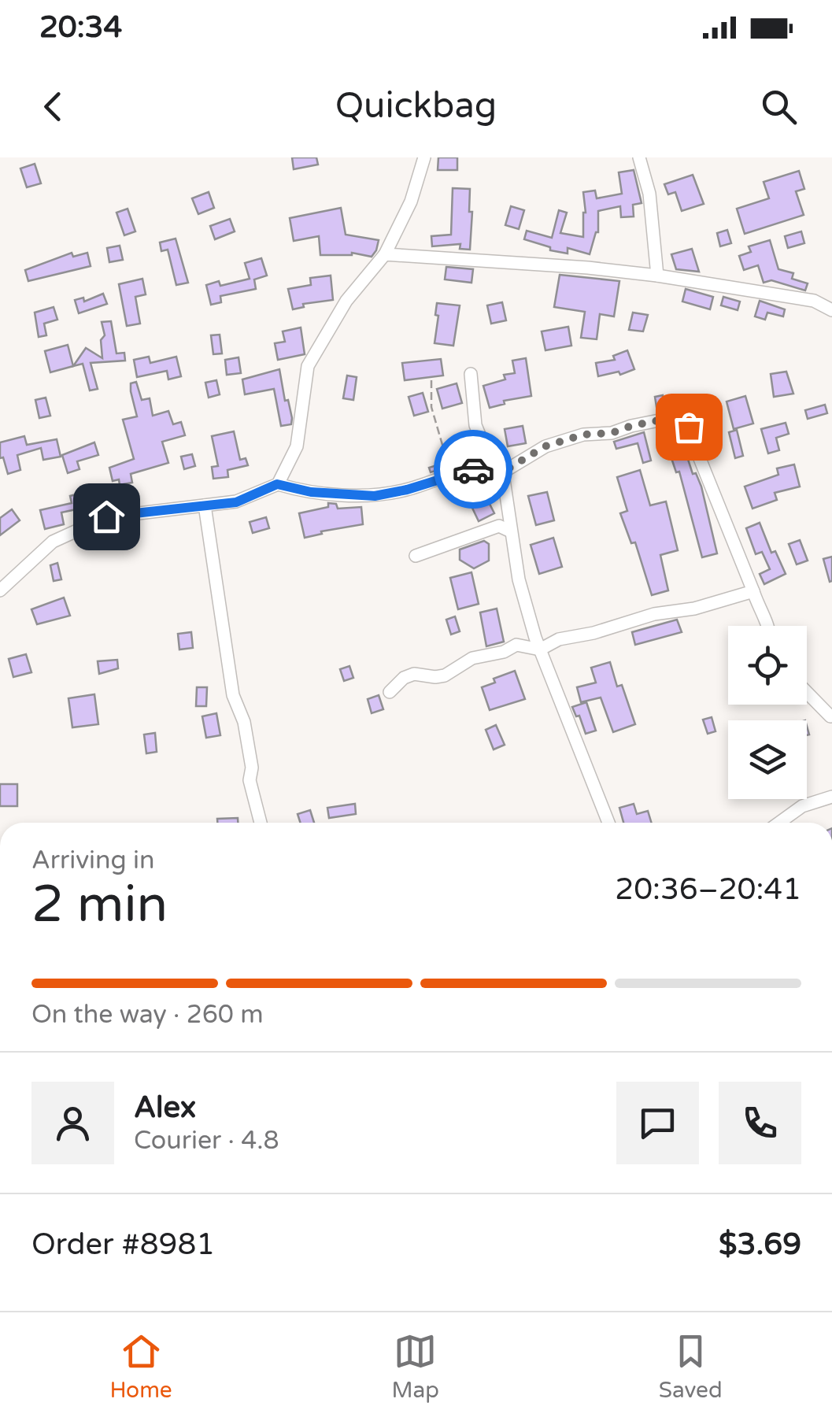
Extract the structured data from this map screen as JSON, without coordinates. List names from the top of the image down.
{
  "page": {
    "status": "20:34",
    "header": "Quickbag",
    "heading": ["2 min", "Arriving in", "20:36–20:41"],
    "panel": [
      "Alex",
      "Courier · 4.8",
      "Order #8981",
      "$3.69"
    ],
    "bar": "On the way · 260 m",
    "tabs": ["Home", "Map", "Saved"]
  }
}
